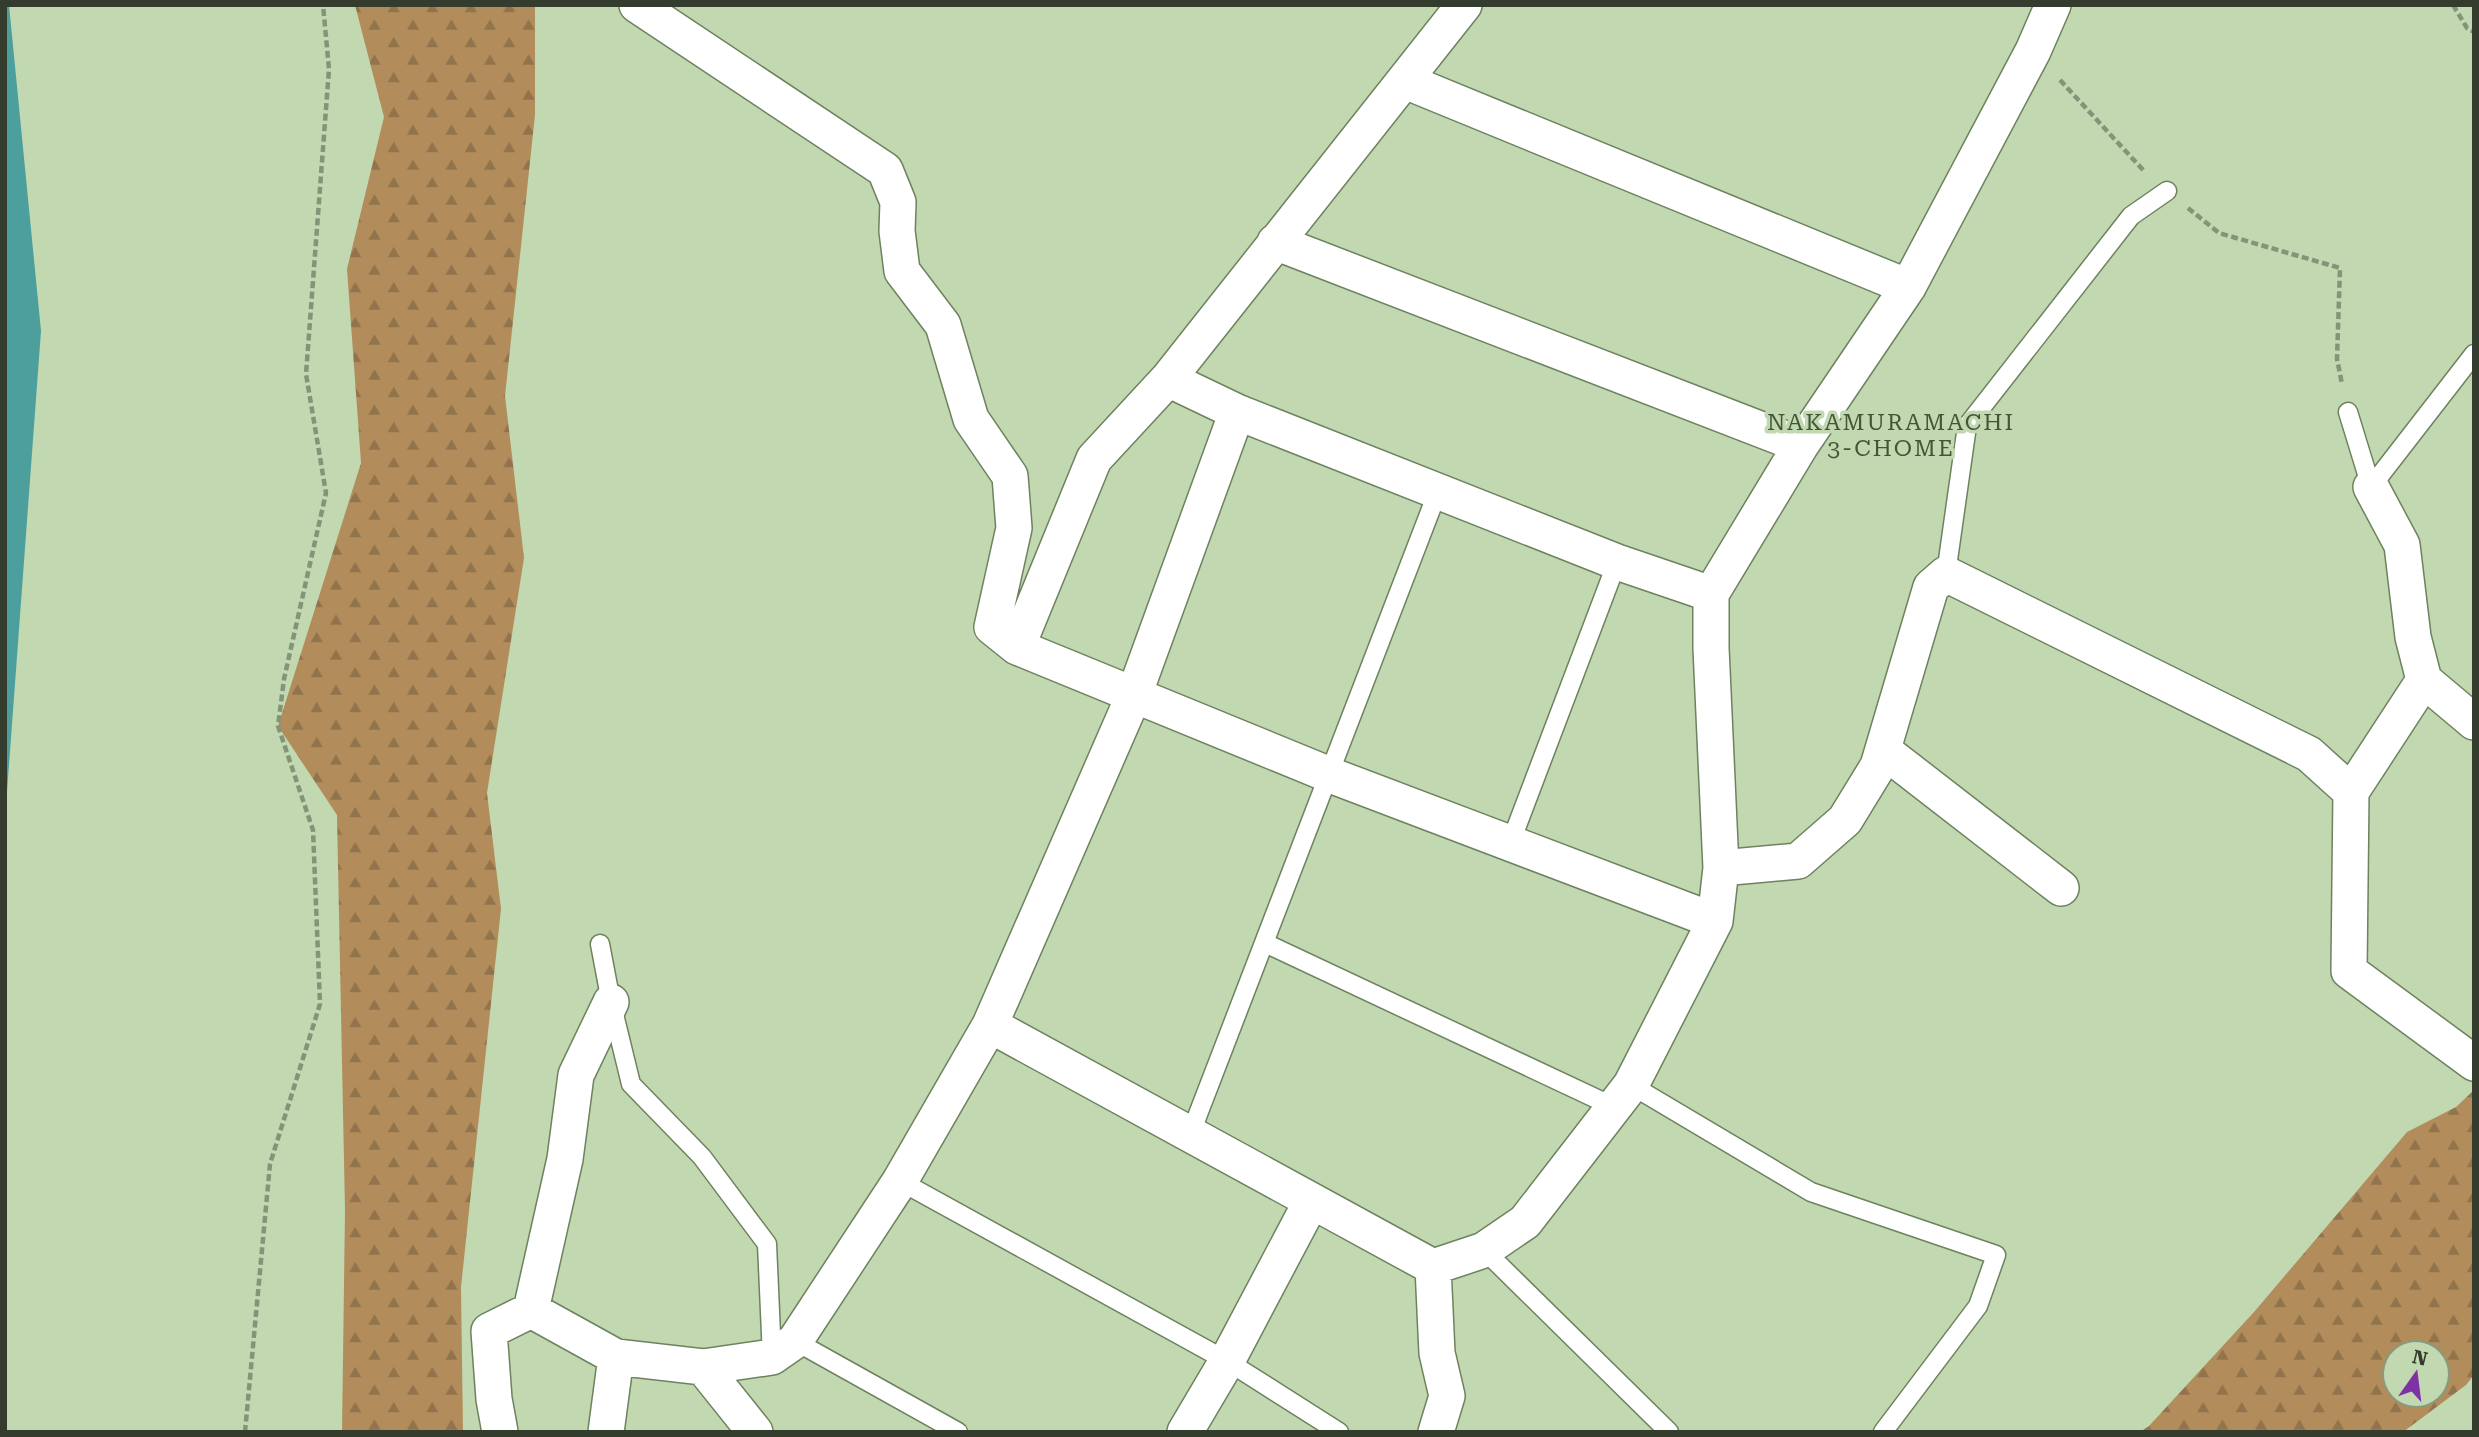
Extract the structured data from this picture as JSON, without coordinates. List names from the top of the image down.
{
  "districts": ["NAKAMURAMACHI 3-CHOME"],
  "north": "top"
}
